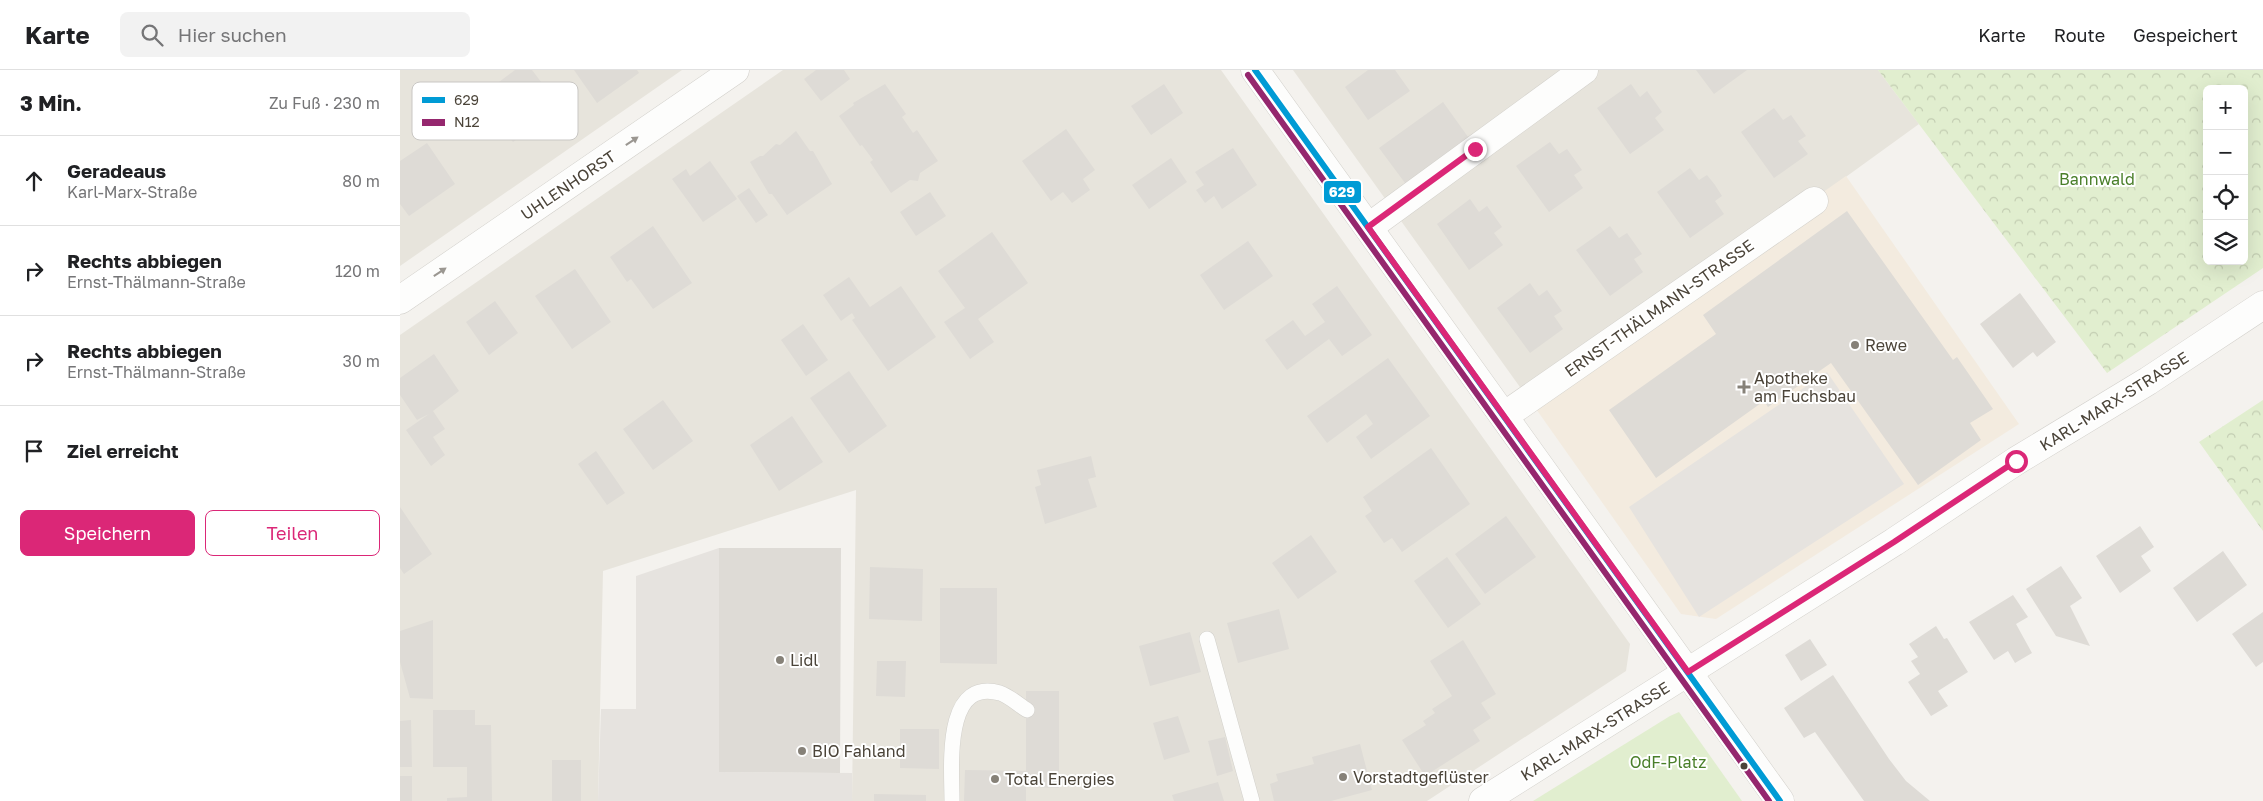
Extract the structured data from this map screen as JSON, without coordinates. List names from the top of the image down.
{
  "streets": {
    "street": ["UHLENHORST", "ERNST-THÄLMANN-STRASSE", "KARL-MARX-STRASSE"]
  },
  "one_way": ["UHLENHORST"],
  "parks": ["Bannwald", "OdF-Platz"],
  "places": {
    "other": [
      "Rewe",
      "Lidl",
      "BIO Fahland",
      "Vorstadtgeflüster",
      "Total Energies"
    ],
    "health": ["Apotheke am Fuchsbau"]
  },
  "lines": ["transit line 629", "transit line N12"],
  "legend": ["629", "N12"],
  "page": {
    "header": "Karte",
    "search": "Hier suchen",
    "nav": ["Karte", "Route", "Gespeichert"],
    "heading": ["3 Min.", "Zu Fuß · 230 m"],
    "map_buttons": ["+", "−"],
    "list": [
      ["Geradeaus", "Karl-Marx-Straße", "80 m"],
      ["Rechts abbiegen", "Ernst-Thälmann-Straße", "120 m"],
      ["Rechts abbiegen", "Ernst-Thälmann-Straße", "30 m"],
      "Ziel erreicht"
    ],
    "buttons": ["Speichern", "Teilen"]
  }
}
